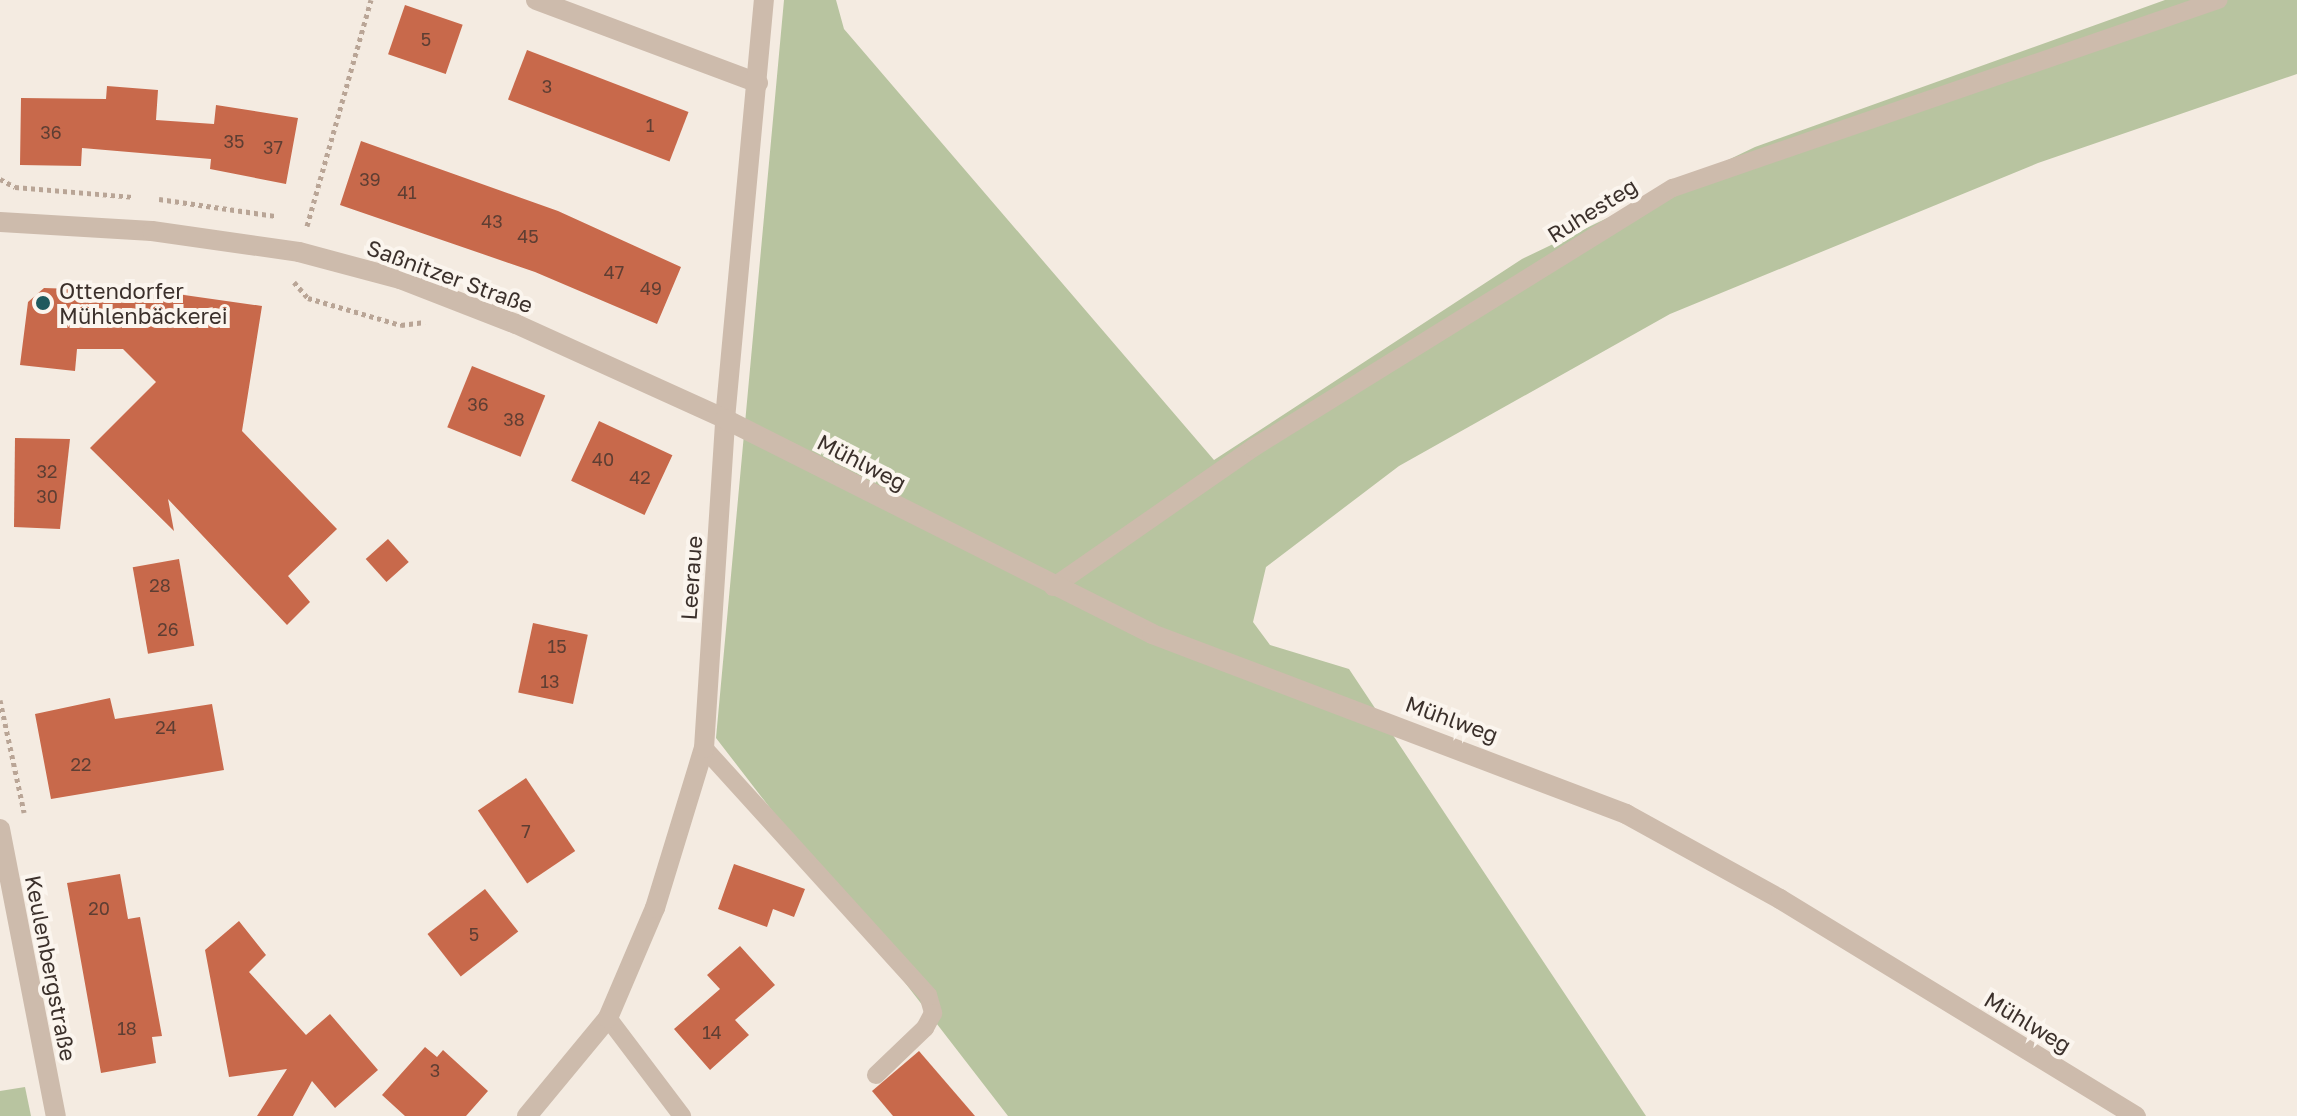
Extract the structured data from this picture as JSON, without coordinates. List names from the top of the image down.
{
  "streets": {
    "street": [
      "Saßnitzer Straße",
      "Mühlweg",
      "Leeraue",
      "Keulenbergstraße"
    ],
    "lane": ["Ruhesteg"]
  },
  "crossings": [
    ["Ruhesteg", "Mühlweg"],
    ["Saßnitzer Straße", "Mühlweg"],
    ["Saßnitzer Straße", "Leeraue"],
    ["Mühlweg", "Leeraue"]
  ],
  "places": ["Ottendorfer Mühlenbäckerei"],
  "house_numbers": [
    "5",
    "3",
    "1",
    "36",
    "35",
    "37",
    "39",
    "41",
    "43",
    "45",
    "47",
    "49",
    "36",
    "38",
    "40",
    "32",
    "42",
    "30",
    "28",
    "26",
    "15",
    "13",
    "24",
    "22",
    "7",
    "20",
    "5",
    "18",
    "14",
    "3"
  ]
}
